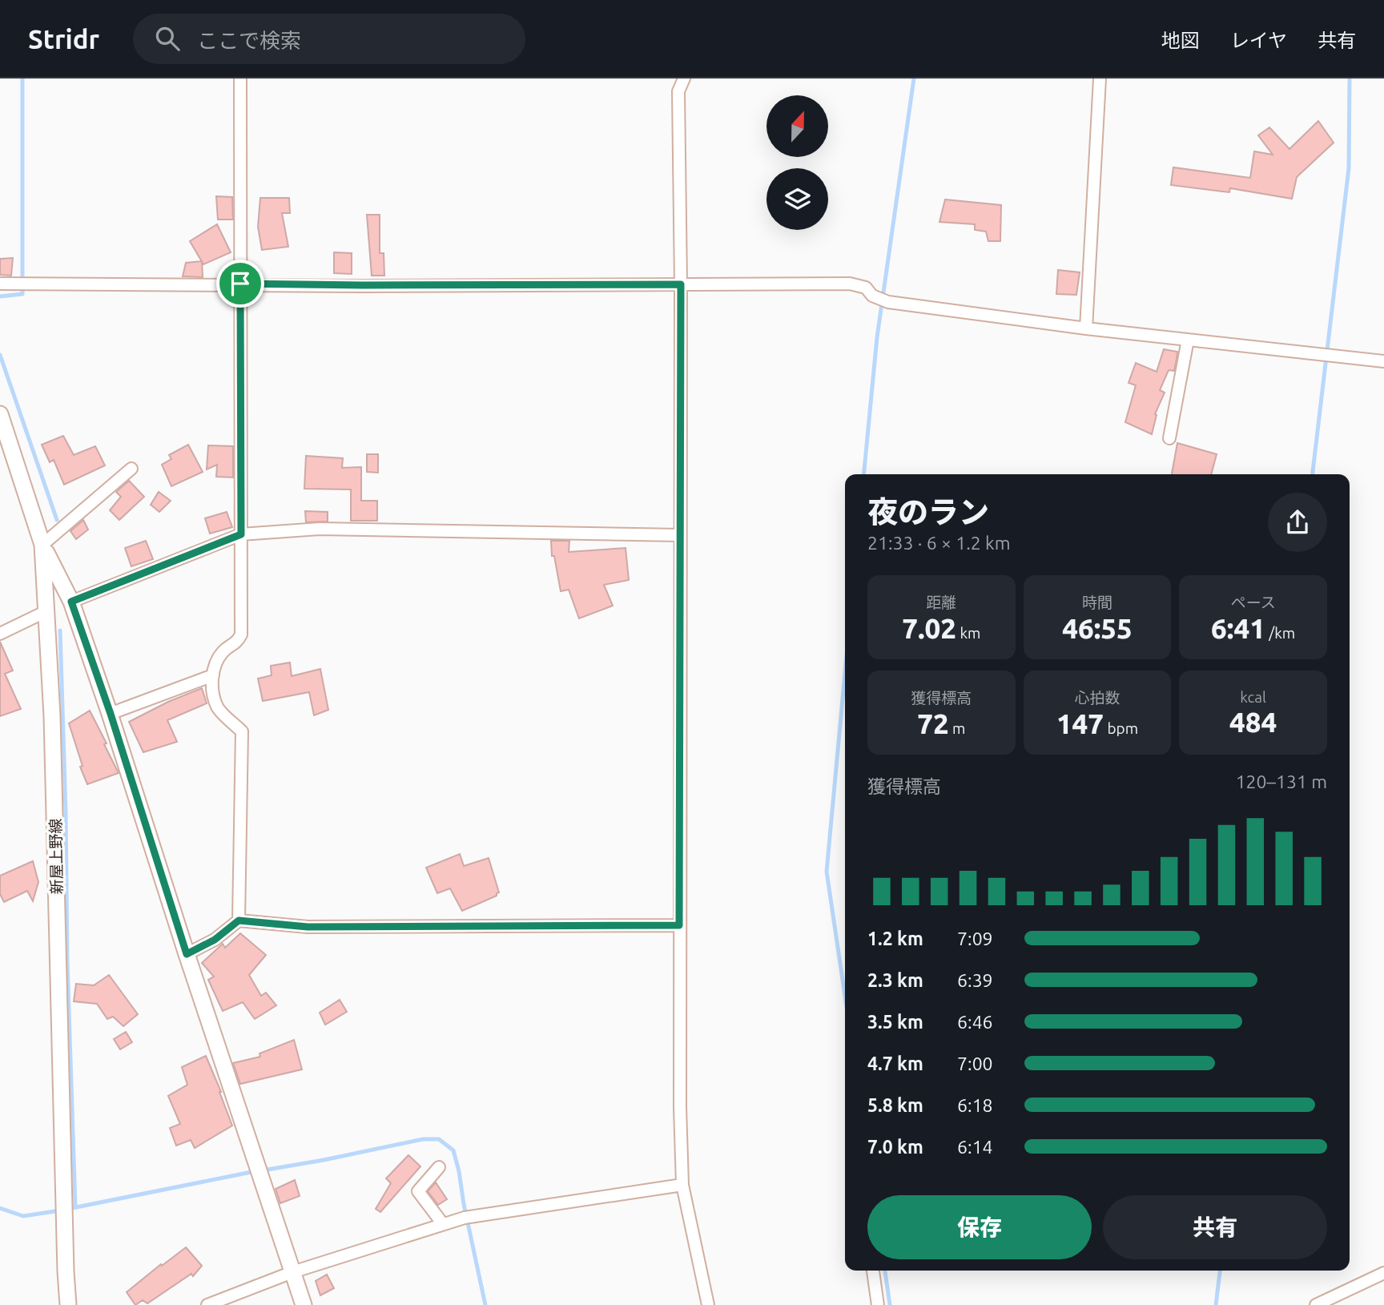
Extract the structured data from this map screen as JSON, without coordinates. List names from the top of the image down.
{
  "streets": {
    "main road": ["新屋上野線"]
  },
  "north": "top",
  "page": {
    "header": "Stridr",
    "search": "ここで検索",
    "nav": ["地図", "レイヤ", "共有"],
    "heading": ["夜のラン", "21:33 · 6 × 1.2 km"],
    "stats": [
      ["距離", "7.02 km"],
      ["時間", "46:55"],
      ["ペース", "6:41 /km"],
      ["獲得標高", "72 m"],
      ["心拍数", "147 bpm"],
      ["kcal", "484"]
    ],
    "chart": ["獲得標高", "120–131 m"],
    "list": [
      {
        "name": "1.2 km",
        "note": "7:09"
      },
      {
        "name": "2.3 km",
        "note": "6:39"
      },
      {
        "name": "3.5 km",
        "note": "6:46"
      },
      {
        "name": "4.7 km",
        "note": "7:00"
      },
      {
        "name": "5.8 km",
        "note": "6:18"
      },
      {
        "name": "7.0 km",
        "note": "6:14"
      }
    ],
    "buttons": ["保存", "共有"]
  }
}
